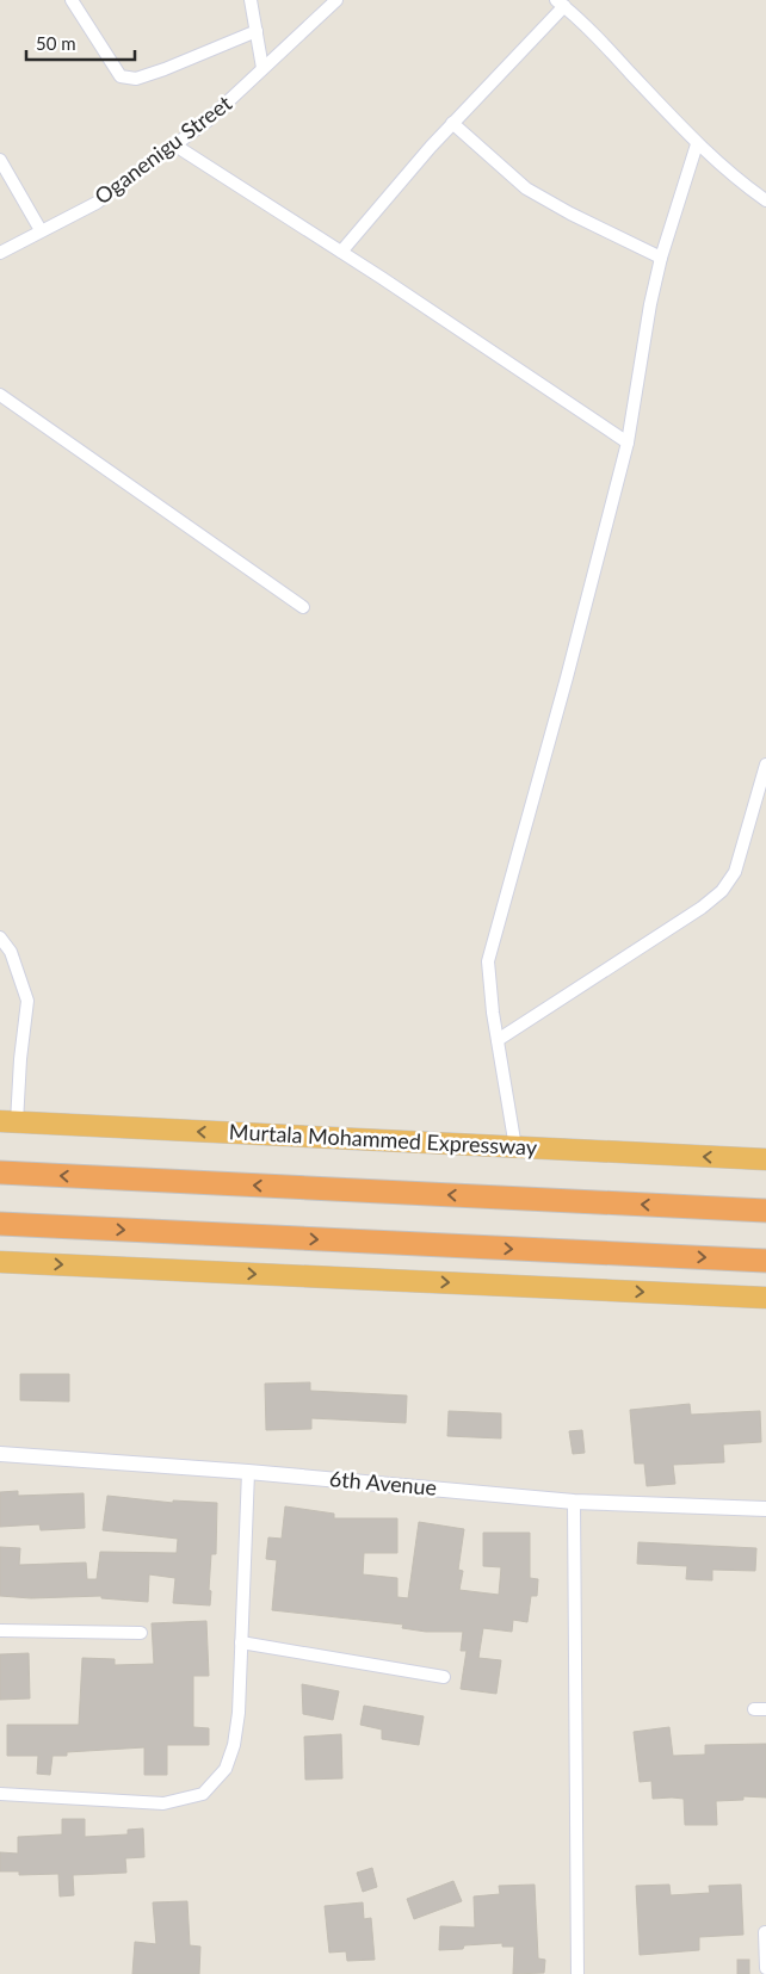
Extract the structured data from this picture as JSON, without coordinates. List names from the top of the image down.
{
  "streets": {
    "highway": ["Murtala Mohammed Expressway"],
    "street": ["Oganenigu Street", "6th Avenue"]
  },
  "scale_bar": "50 m"
}
